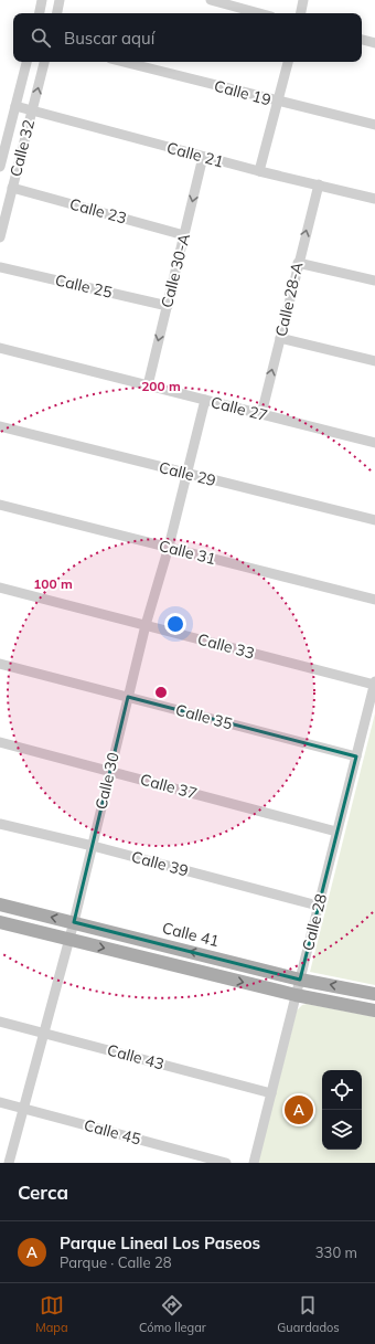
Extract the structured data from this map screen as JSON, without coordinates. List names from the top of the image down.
{
  "streets": {
    "main road": ["Calle 41"],
    "street": [
      "Calle 19",
      "Calle 32",
      "Calle 21",
      "Calle 23",
      "Calle 30-A",
      "Calle 25",
      "Calle 28-A",
      "Calle 27",
      "Calle 29",
      "Calle 31",
      "Calle 33",
      "Calle 35",
      "Calle 30",
      "Calle 37",
      "Calle 39",
      "Calle 28",
      "Calle 43",
      "Calle 45"
    ]
  },
  "crossings": [
    ["Calle 32", "Calle 21"],
    ["Calle 32", "Calle 23"],
    ["Calle 21", "Calle 30-A"],
    ["Calle 21", "Calle 28-A"],
    ["Calle 23", "Calle 30-A"],
    ["Calle 30-A", "Calle 25"],
    ["Calle 30-A", "Calle 27"],
    ["Calle 28-A", "Calle 27"],
    ["Calle 27", "Calle 30"],
    ["Calle 29", "Calle 30"],
    ["Calle 31", "Calle 30"],
    ["Calle 33", "Calle 30"],
    ["Calle 33", "Calle 28"],
    ["Calle 35", "Calle 30"],
    ["Calle 35", "Calle 28"],
    ["Calle 30", "Calle 37"],
    ["Calle 30", "Calle 39"],
    ["Calle 30", "Calle 41"],
    ["Calle 30", "Calle 43"],
    ["Calle 30", "Calle 45"],
    ["Calle 37", "Calle 28"],
    ["Calle 39", "Calle 28"],
    ["Calle 28", "Calle 41"],
    ["Calle 28", "Calle 43"]
  ],
  "one_way": ["Calle 30-A", "Calle 28-A"],
  "page": {
    "search": "Buscar aquí",
    "pins": "A",
    "heading": "Cerca",
    "list": [
      {
        "mark": "A",
        "name": "Parque Lineal Los Paseos",
        "note": "Parque · Calle 28",
        "value": "330 m"
      }
    ],
    "nav": ["Mapa", "Cómo llegar", "Guardados"]
  },
  "rings": ["200 m", "100 m"]
}
